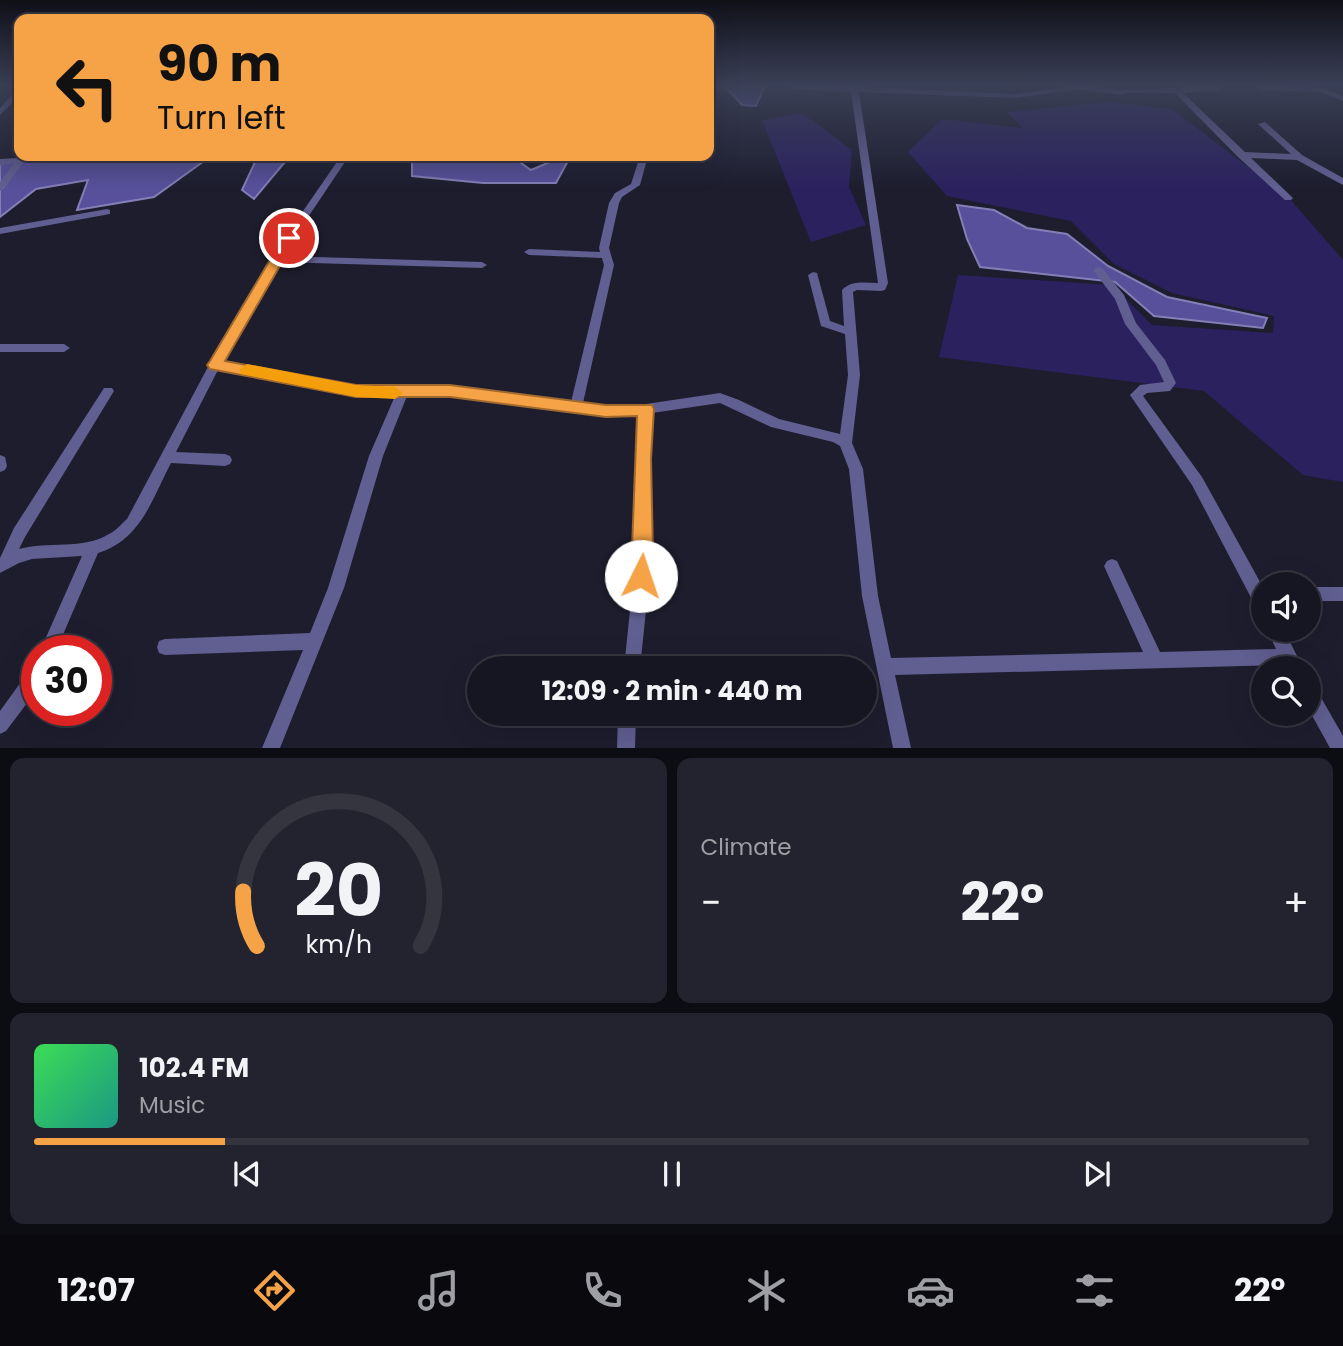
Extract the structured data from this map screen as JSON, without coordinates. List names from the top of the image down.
{
  "page": {
    "turn": ["90 m", "Turn left"],
    "limit": "30",
    "trip": "12:09 · 2 min · 440 m",
    "tile": "Climate",
    "heat": ["−", "22°", "+"],
    "song": ["102.4 FM", "Music"],
    "tabs": ["12:07", "22°"],
    "gauge": ["20", "km/h"]
  }
}
